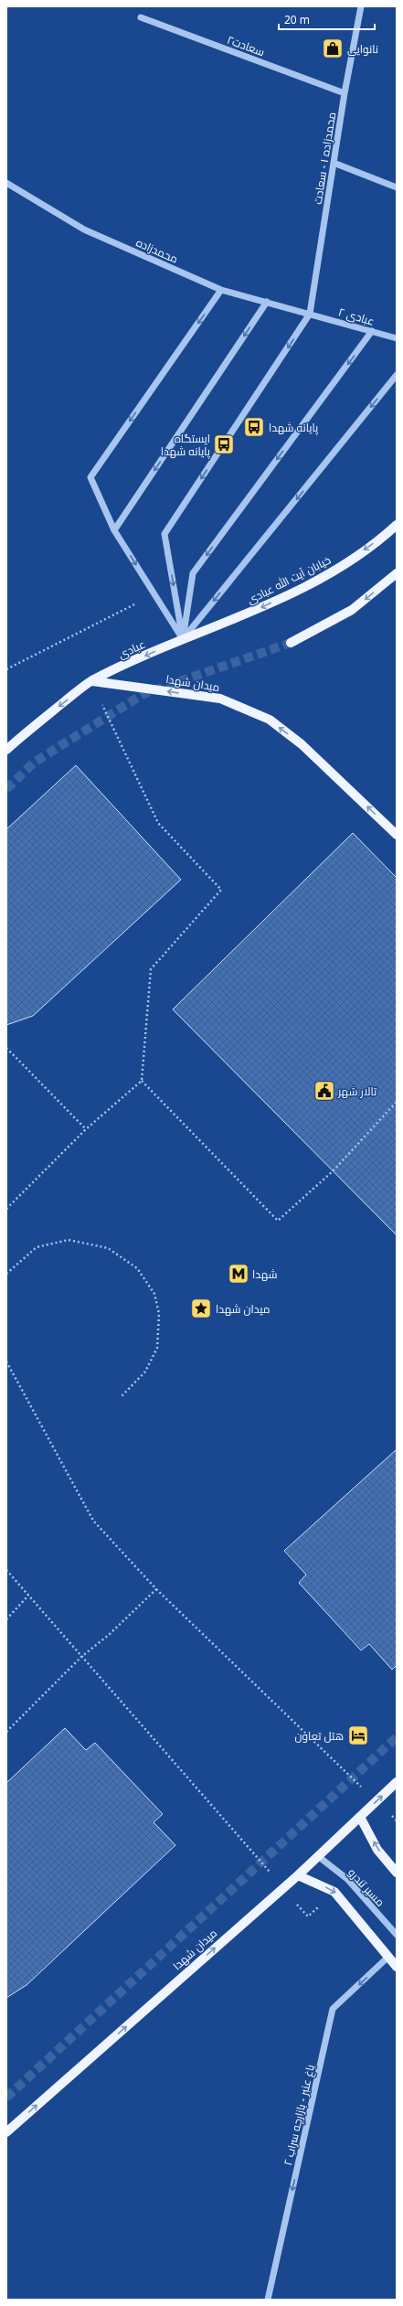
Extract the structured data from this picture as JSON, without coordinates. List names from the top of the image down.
{
  "streets": {
    "main road": ["خیابان آیت الله عبادی", "عبادی", "میدان شهدا"],
    "street": [
      "سعادت۲",
      "محمدزاده ۱ - سعادت",
      "محمدزاده",
      "عبادی ۲",
      "مسیر تندرو",
      "باغ عنبر - بازارچه سراب ۲"
    ]
  },
  "crossings": [
    ["سعادت۲", "محمدزاده ۱ - سعادت"],
    ["محمدزاده ۱ - سعادت", "محمدزاده"],
    ["محمدزاده ۱ - سعادت", "عبادی ۲"],
    ["محمدزاده", "عبادی ۲"],
    ["خیابان آیت الله عبادی", "عبادی"],
    ["عبادی", "میدان شهدا"],
    ["میدان شهدا", "مسیر تندرو"]
  ],
  "one_way": ["عبادی", "باغ عنبر - بازارچه سراب ۲"],
  "places": {
    "shop": ["نانوایی"],
    "bus stop": ["پایانه شهدا", "ایستگاه پایانه شهدا"],
    "public building": ["تالار شهر"],
    "metro station": ["شهدا"],
    "place": ["میدان شهدا"],
    "hotel": ["هتل تعاون"]
  },
  "scale_bar": "20 m"
}
